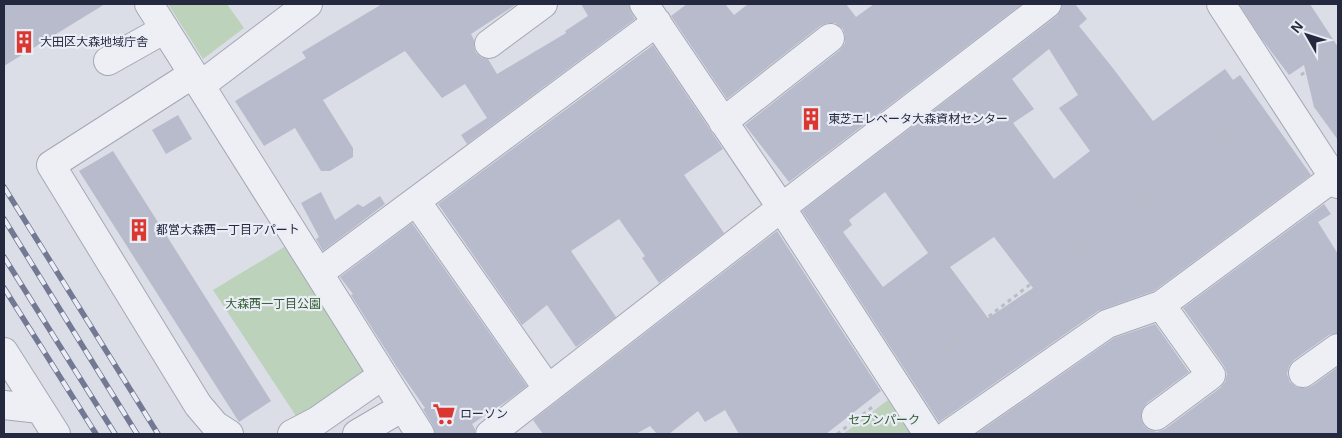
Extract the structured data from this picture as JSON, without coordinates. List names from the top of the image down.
{
  "parks": ["大森西一丁目公園", "セブンパーク"],
  "places": {
    "building": ["大田区大森地域庁舎", "東芝エレベータ大森資材センター", "都営大森西一丁目アパート"],
    "supermarket": ["ローソン"]
  },
  "north": "top left"
}
